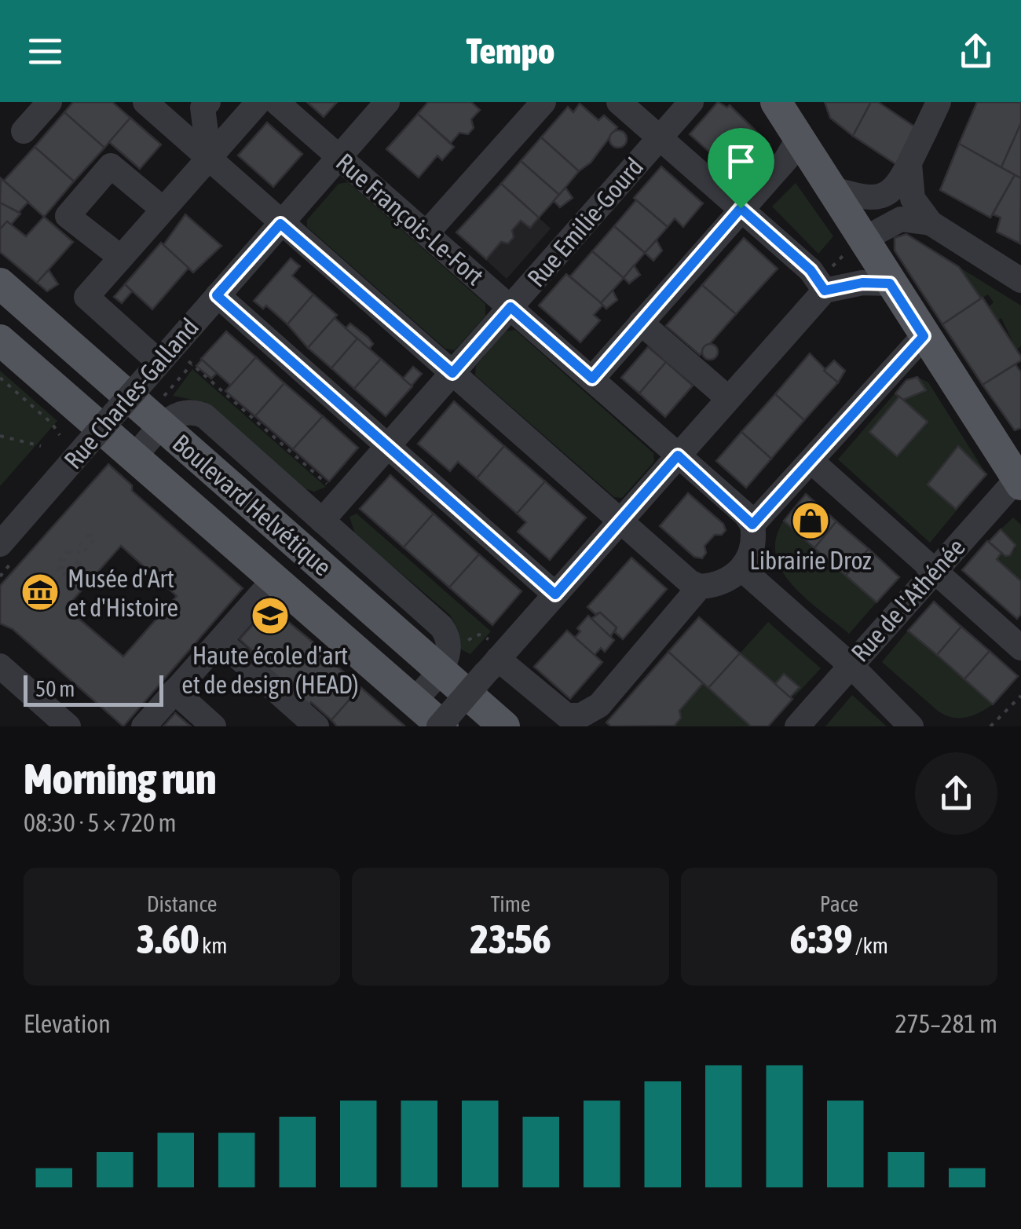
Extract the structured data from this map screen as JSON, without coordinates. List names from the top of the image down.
{
  "streets": {
    "main road": ["Boulevard Helvétique"],
    "street": [
      "Rue François-Le-Fort",
      "Rue Emilie-Gourd",
      "Rue Charles-Galland",
      "Rue de l'Athénée"
    ]
  },
  "crossings": [
    ["Rue François-Le-Fort", "Rue Emilie-Gourd"],
    ["Rue François-Le-Fort", "Rue Charles-Galland"]
  ],
  "places": {
    "shop": ["Librairie Droz"],
    "museum": ["Musée d'Art et d'Histoire"],
    "school or university": ["Haute école d'art et de design (HEAD)"]
  },
  "scale_bar": "50 m",
  "page": {
    "header": "Tempo",
    "scale": "50 m",
    "heading": ["Morning run", "08:30 · 5 × 720 m"],
    "stats": [
      ["Distance", "3.60 km"],
      ["Time", "23:56"],
      ["Pace", "6:39 /km"]
    ],
    "chart": ["Elevation", "275–281 m"]
  }
}
